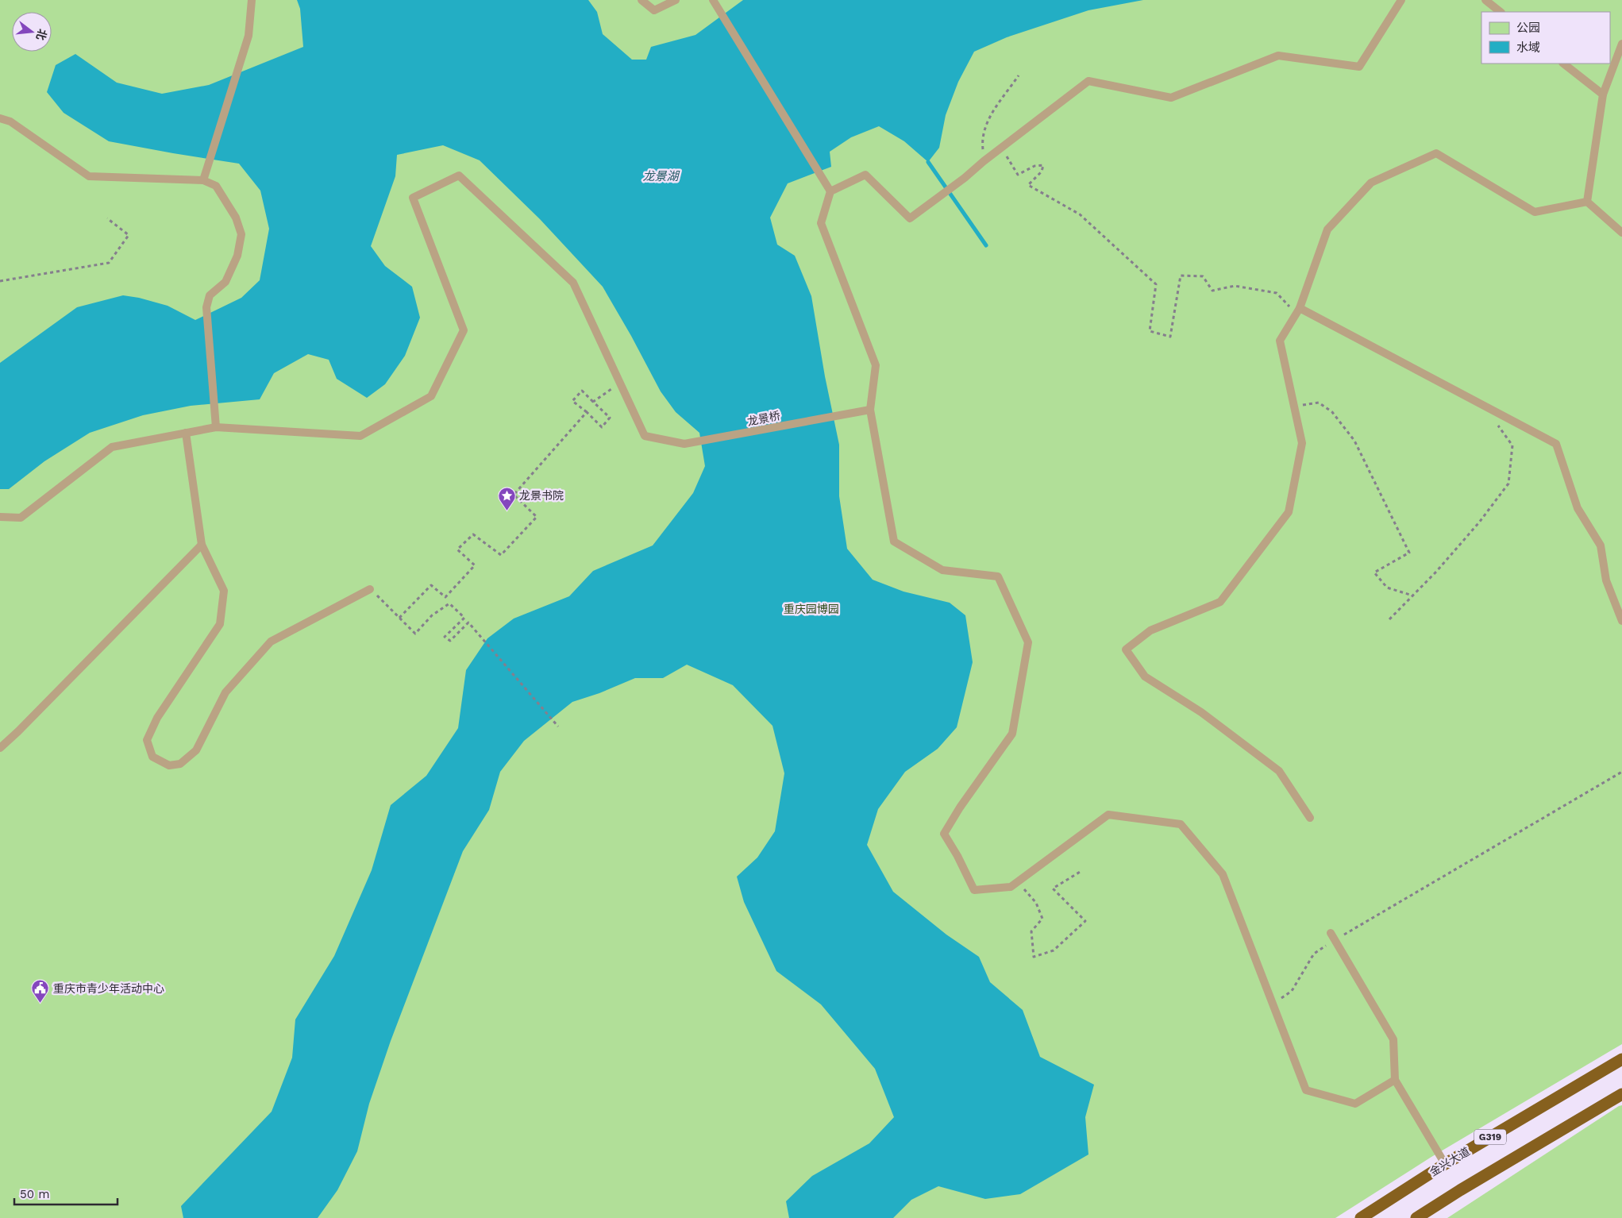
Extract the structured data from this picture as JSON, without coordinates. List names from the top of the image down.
{
  "streets": {
    "highway": ["G319", "金兴大道"],
    "lane": ["龙景桥"]
  },
  "water": ["龙景湖"],
  "parks": ["重庆园博园"],
  "places": {
    "place": ["龙景书院"],
    "public building": ["重庆市青少年活动中心"]
  },
  "legend": ["公园", "水域"],
  "scale_bar": "50 m",
  "north": "right"
}
